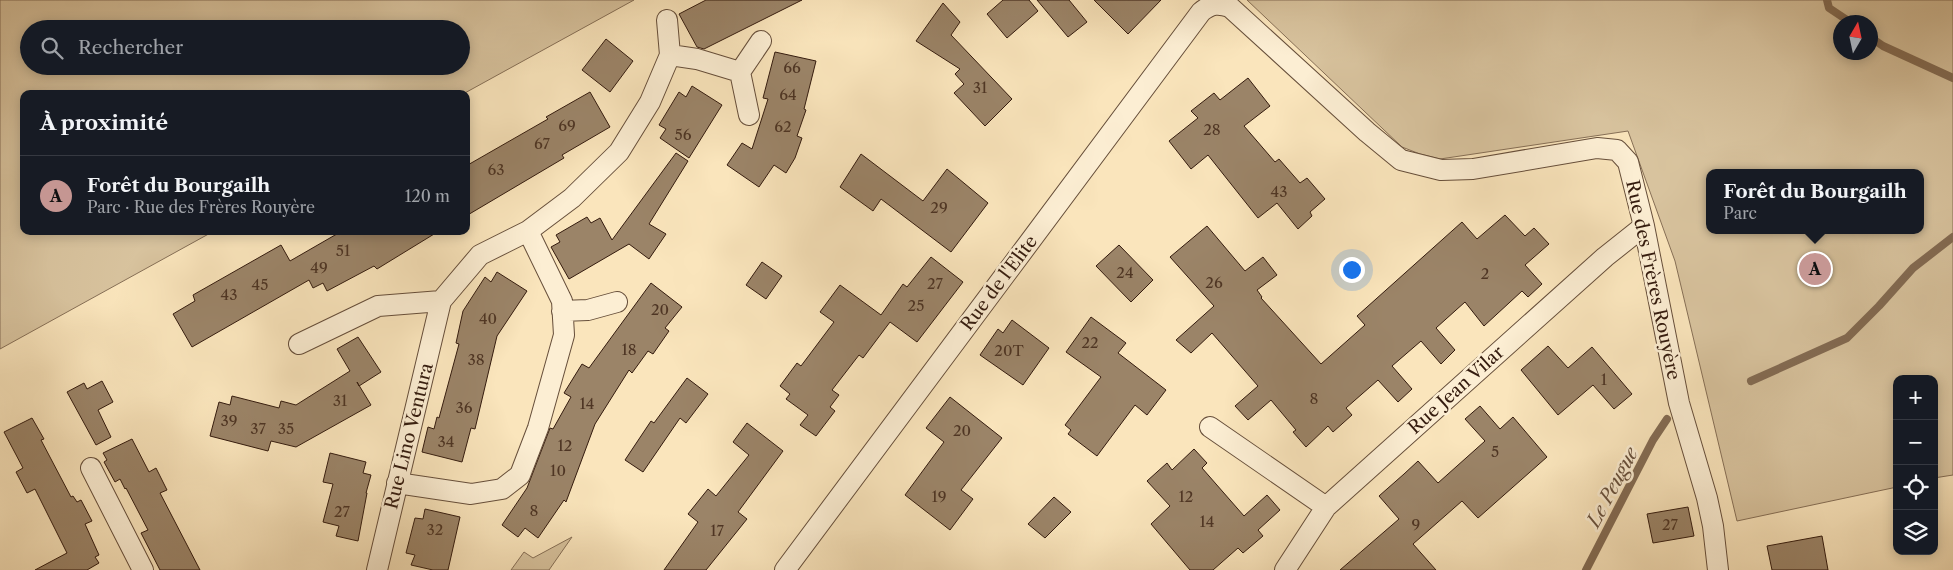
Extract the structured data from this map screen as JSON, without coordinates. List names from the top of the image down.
{
  "streets": {
    "street": [
      "Rue des Frères Rouyère",
      "Rue de l'Elite",
      "Rue Jean Vilar",
      "Rue Lino Ventura"
    ]
  },
  "crossings": [
    ["Rue des Frères Rouyère", "Rue de l'Elite"],
    ["Rue des Frères Rouyère", "Rue Jean Vilar"]
  ],
  "water": ["Le Peugue"],
  "house_numbers": [
    "66",
    "31",
    "64",
    "69",
    "62",
    "28",
    "56",
    "67",
    "63",
    "43",
    "29",
    "51",
    "49",
    "24",
    "2",
    "26",
    "27",
    "45",
    "43",
    "25",
    "20",
    "40",
    "22",
    "18",
    "20T",
    "38",
    "1",
    "8",
    "31",
    "14",
    "36",
    "39",
    "37",
    "35",
    "20",
    "34",
    "12",
    "5",
    "10",
    "19",
    "12",
    "8",
    "27",
    "14",
    "9",
    "27",
    "32",
    "17"
  ],
  "north": "top",
  "page": {
    "search": "Rechercher",
    "heading": "À proximité",
    "list": [
      {
        "mark": "A",
        "name": "Forêt du Bourgailh",
        "note": "Parc · Rue des Frères Rouyère",
        "value": "120 m"
      }
    ],
    "popup": ["Forêt du Bourgailh", "Parc"],
    "pins": "A",
    "map_buttons": ["+", "−"]
  }
}
